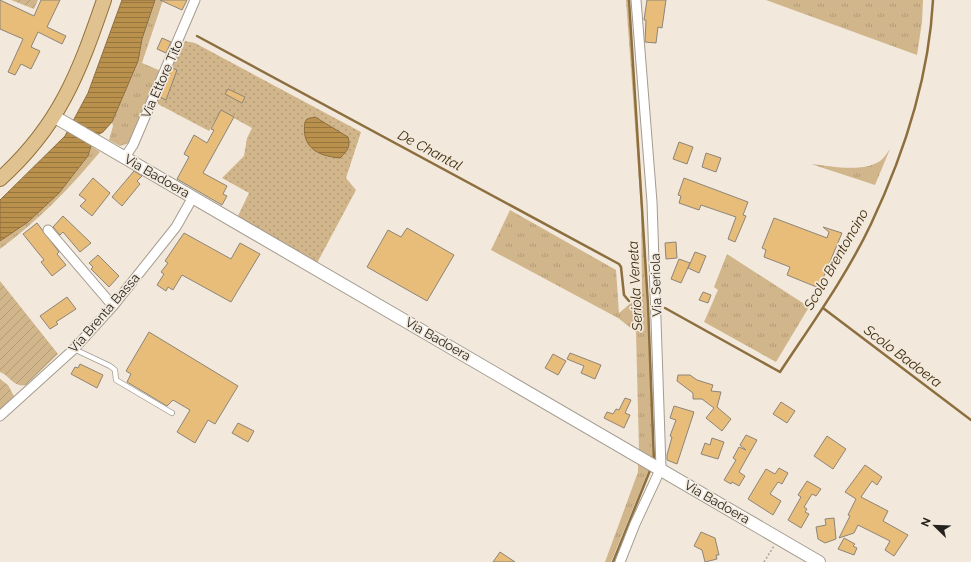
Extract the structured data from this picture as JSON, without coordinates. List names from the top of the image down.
{
  "streets": {
    "main road": ["Via Badoera"],
    "street": ["Via Ettore Tito", "Via Seriola", "Via Brenta Bassa"]
  },
  "crossings": [
    ["Via Ettore Tito", "Via Badoera"],
    ["Via Badoera", "Via Seriola"],
    ["Via Badoera", "Via Brenta Bassa"]
  ],
  "water": [
    "De Chantal",
    "Scolo Brentoncino",
    "Seriola Veneta",
    "Scolo Badoera"
  ],
  "north": "top left"
}
